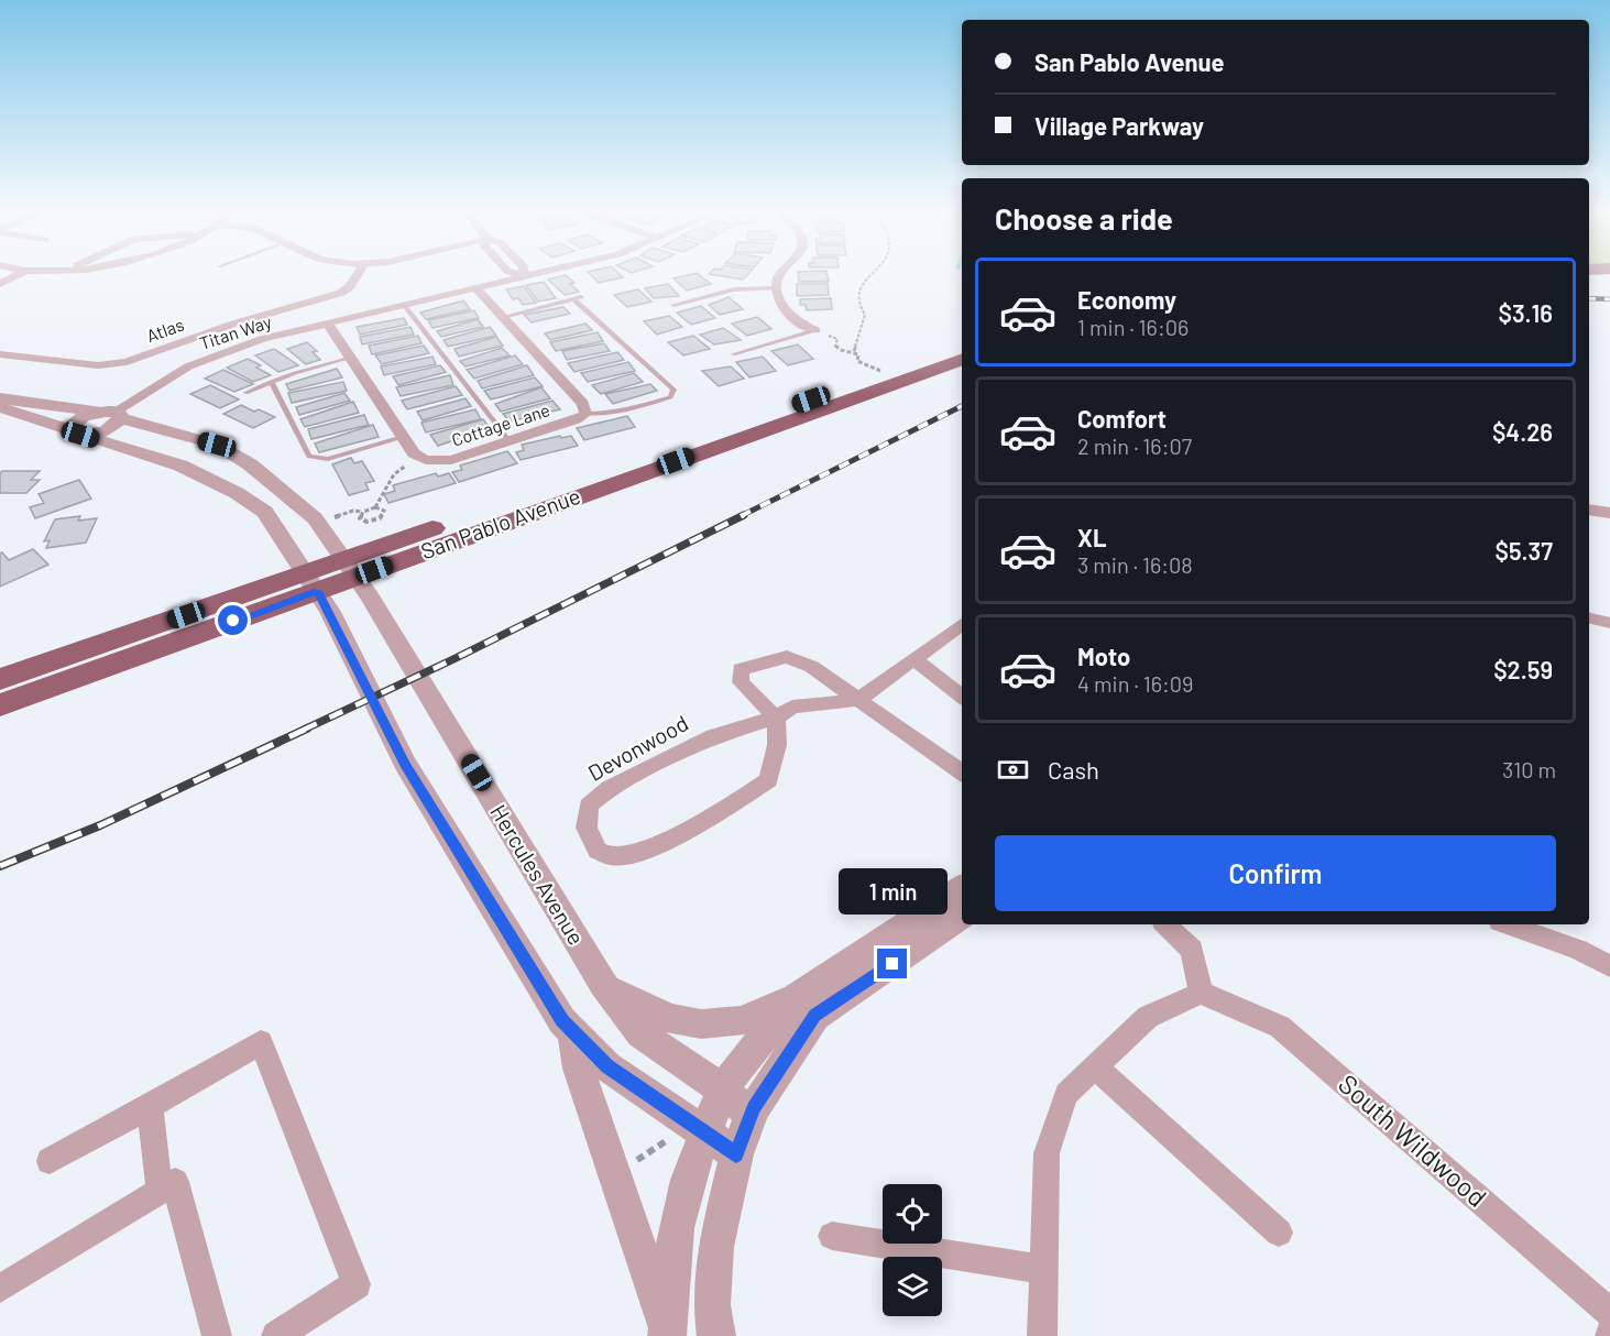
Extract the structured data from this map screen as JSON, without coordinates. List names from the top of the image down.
{
  "streets": {
    "main road": ["San Pablo Avenue"],
    "street": [
      "Atlas",
      "Titan Way",
      "Cottage Lane",
      "Devonwood",
      "Hercules Avenue",
      "South Wildwood"
    ]
  },
  "crossings": [
    ["Titan Way", "Cottage Lane"],
    ["Titan Way", "Hercules Avenue"],
    ["San Pablo Avenue", "Hercules Avenue"]
  ],
  "page": {
    "banner": ["San Pablo Avenue", "Village Parkway"],
    "heading": "Choose a ride",
    "list": [
      {
        "name": "Economy",
        "note": "1 min · 16:06",
        "value": "$3.16"
      },
      {
        "name": "Comfort",
        "note": "2 min · 16:07",
        "value": "$4.26"
      },
      {
        "name": "XL",
        "note": "3 min · 16:08",
        "value": "$5.37"
      },
      {
        "name": "Moto",
        "note": "4 min · 16:09",
        "value": "$2.59"
      }
    ],
    "pay": ["Cash", "310 m"],
    "buttons": "Confirm",
    "bubble": "1 min"
  }
}
